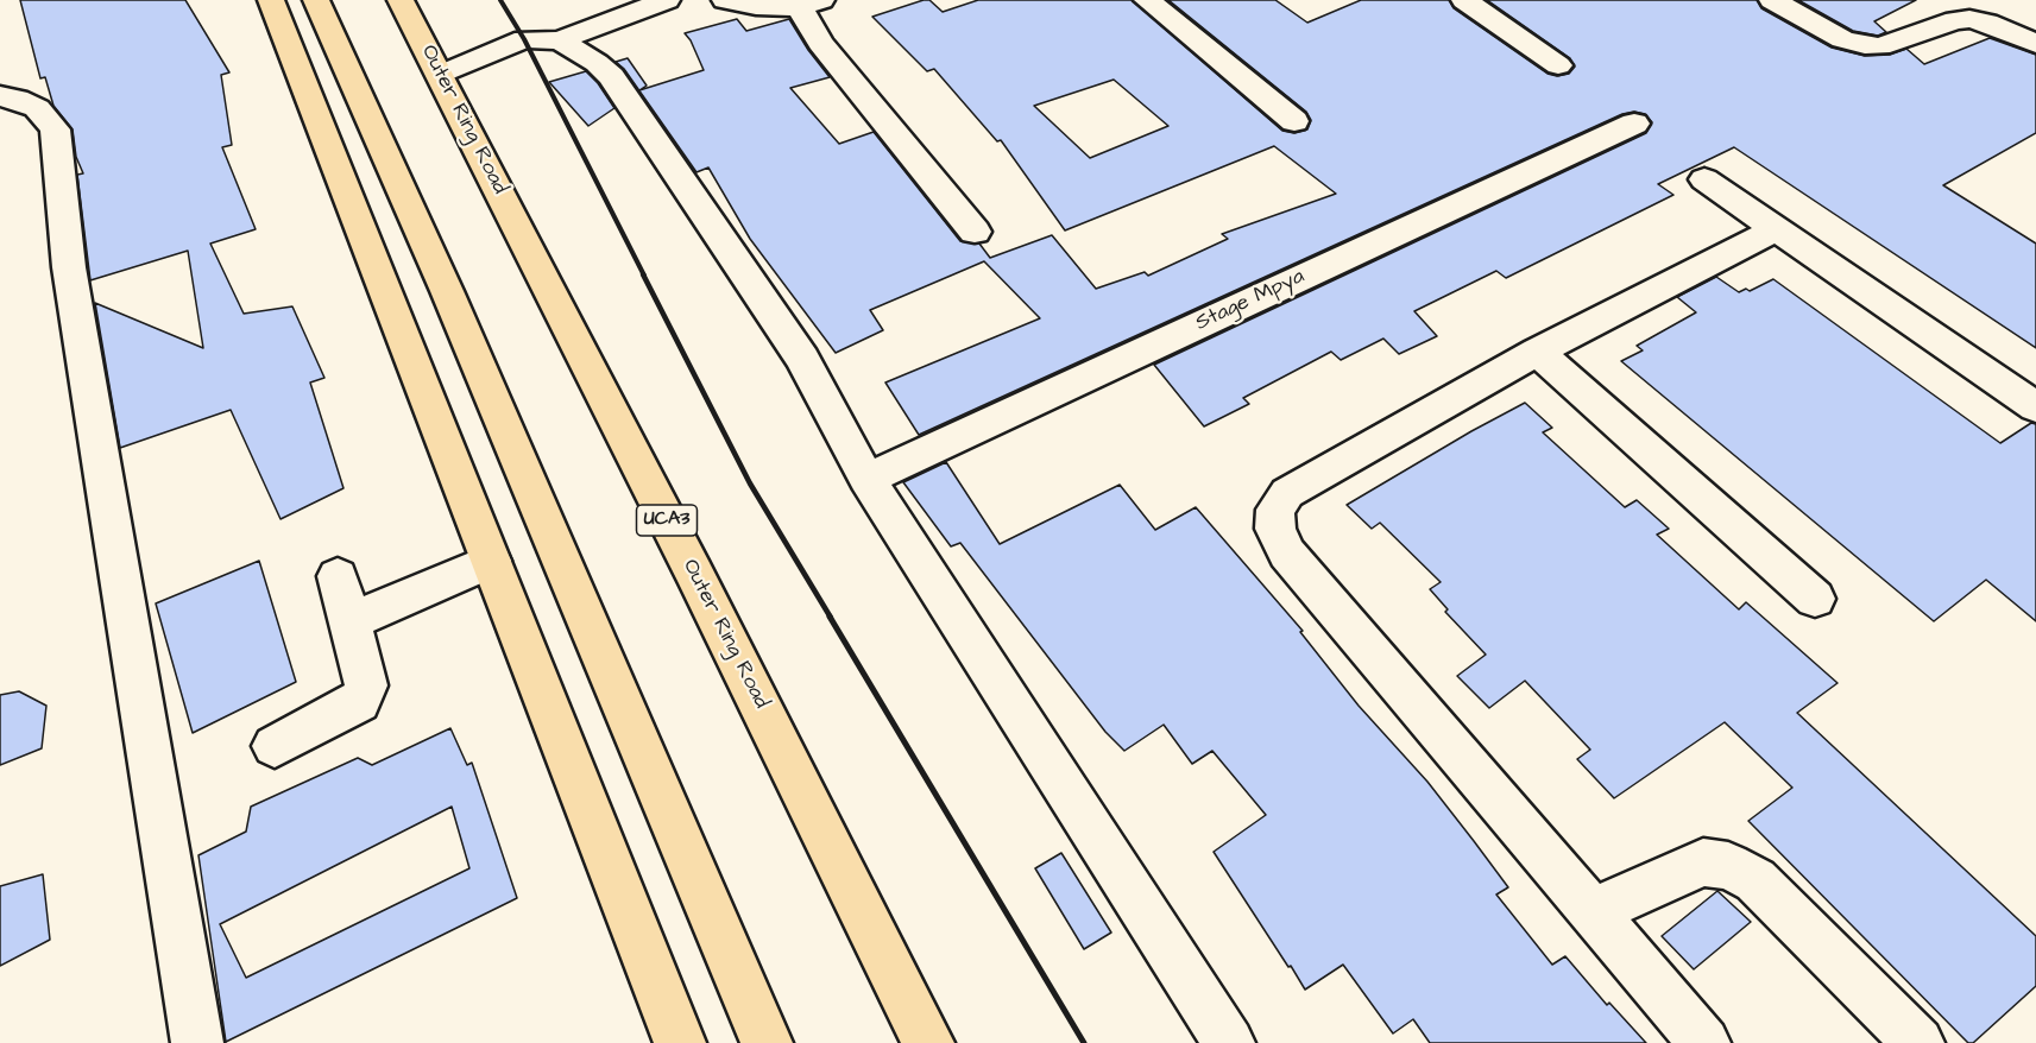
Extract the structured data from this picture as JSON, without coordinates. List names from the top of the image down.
{
  "streets": {
    "main road": ["Outer Ring Road", "UCA3"],
    "street": ["Stage Mpya"]
  }
}
